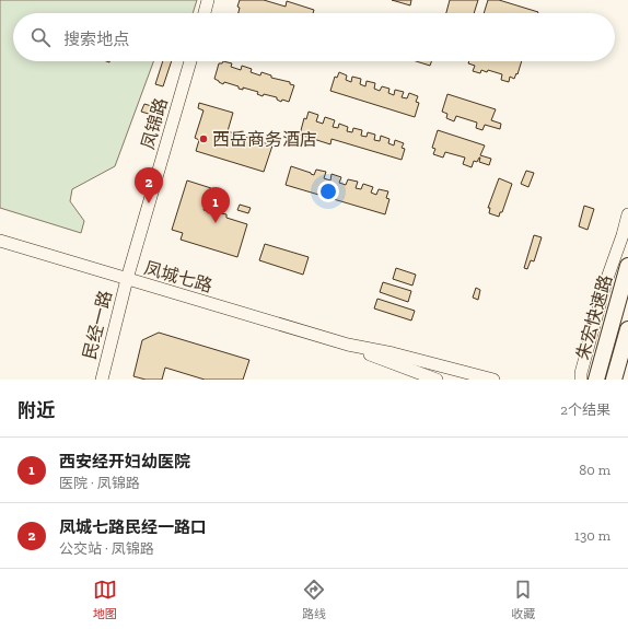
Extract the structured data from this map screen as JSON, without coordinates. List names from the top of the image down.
{
  "streets": {
    "highway": ["朱宏快速路"],
    "street": ["凤锦路", "凤城七路", "民经一路"]
  },
  "crossings": [
    ["凤锦路", "凤城七路"],
    ["凤锦路", "民经一路"],
    ["凤城七路", "民经一路"]
  ],
  "places": ["西岳商务酒店"],
  "page": {
    "search": "搜索地点",
    "pins": ["2", "1"],
    "heading": ["附近", "2个结果"],
    "list": [
      {
        "mark": "1",
        "name": "西安经开妇幼医院",
        "note": "医院 · 凤锦路",
        "value": "80 m"
      },
      {
        "mark": "2",
        "name": "凤城七路民经一路口",
        "note": "公交站 · 凤锦路",
        "value": "130 m"
      }
    ],
    "nav": ["地图", "路线", "收藏"]
  }
}
